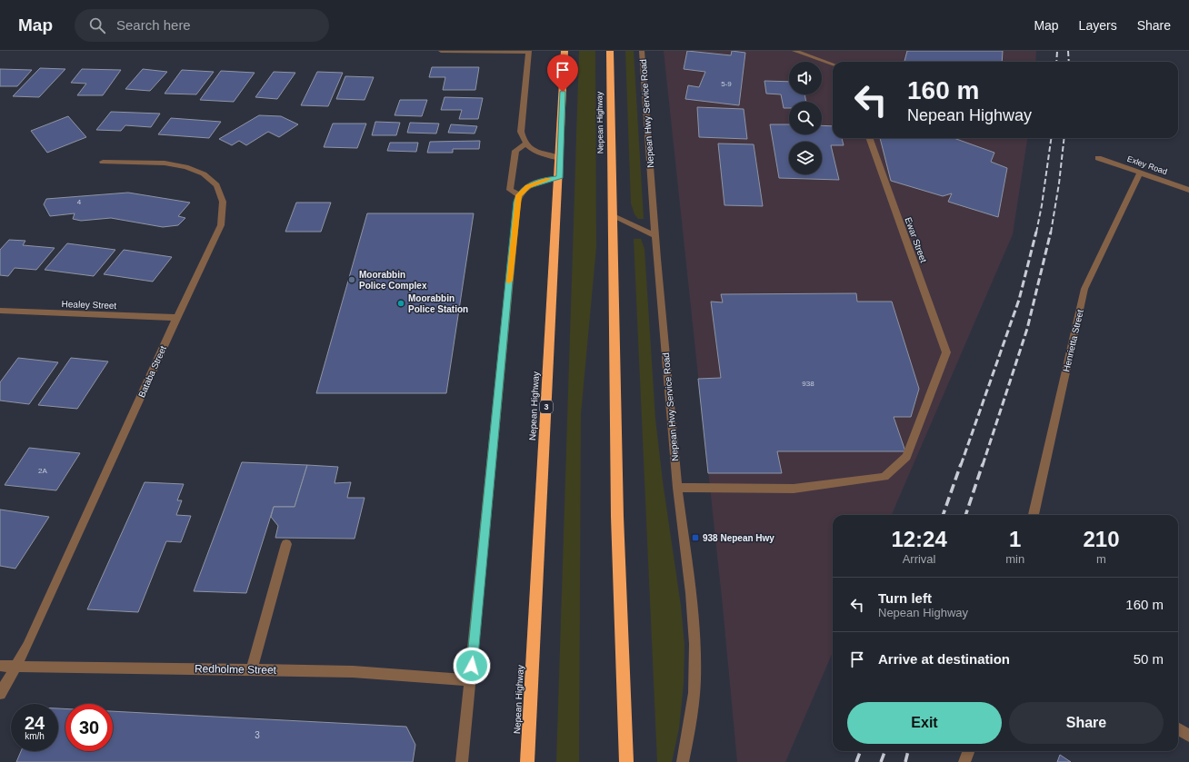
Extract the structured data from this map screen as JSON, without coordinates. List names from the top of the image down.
{
  "streets": {
    "highway": ["Nepean Highway", "3"],
    "street": [
      "Nepean Hwy Service Road",
      "Exley Road",
      "Ewar Street",
      "Healey Street",
      "Henrietta Street",
      "Bataba Street",
      "Redholme Street"
    ]
  },
  "crossings": [
    ["Nepean Hwy Service Road", "Ewar Street"],
    ["Exley Road", "Henrietta Street"],
    ["Healey Street", "Bataba Street"],
    ["Bataba Street", "Redholme Street"]
  ],
  "places": {
    "other": ["Moorabbin Police Complex", "Moorabbin Police Station"],
    "transit": ["938 Nepean Hwy"]
  },
  "house_numbers": [
    "5-9",
    "4",
    "938",
    "2A",
    "3"
  ],
  "page": {
    "header": "Map",
    "search": "Search here",
    "nav": ["Map", "Layers", "Share"],
    "turn": ["160 m", "Nepean Highway"],
    "eta": [
      "12:24",
      "Arrival",
      "1",
      "min",
      "210",
      "m"
    ],
    "list": [
      {
        "name": "Turn left",
        "note": "Nepean Highway",
        "value": "160 m"
      },
      {
        "name": "Arrive at destination",
        "value": "50 m"
      }
    ],
    "buttons": ["Exit", "Share"],
    "speed": "24 km/h",
    "limit": "30"
  }
}
